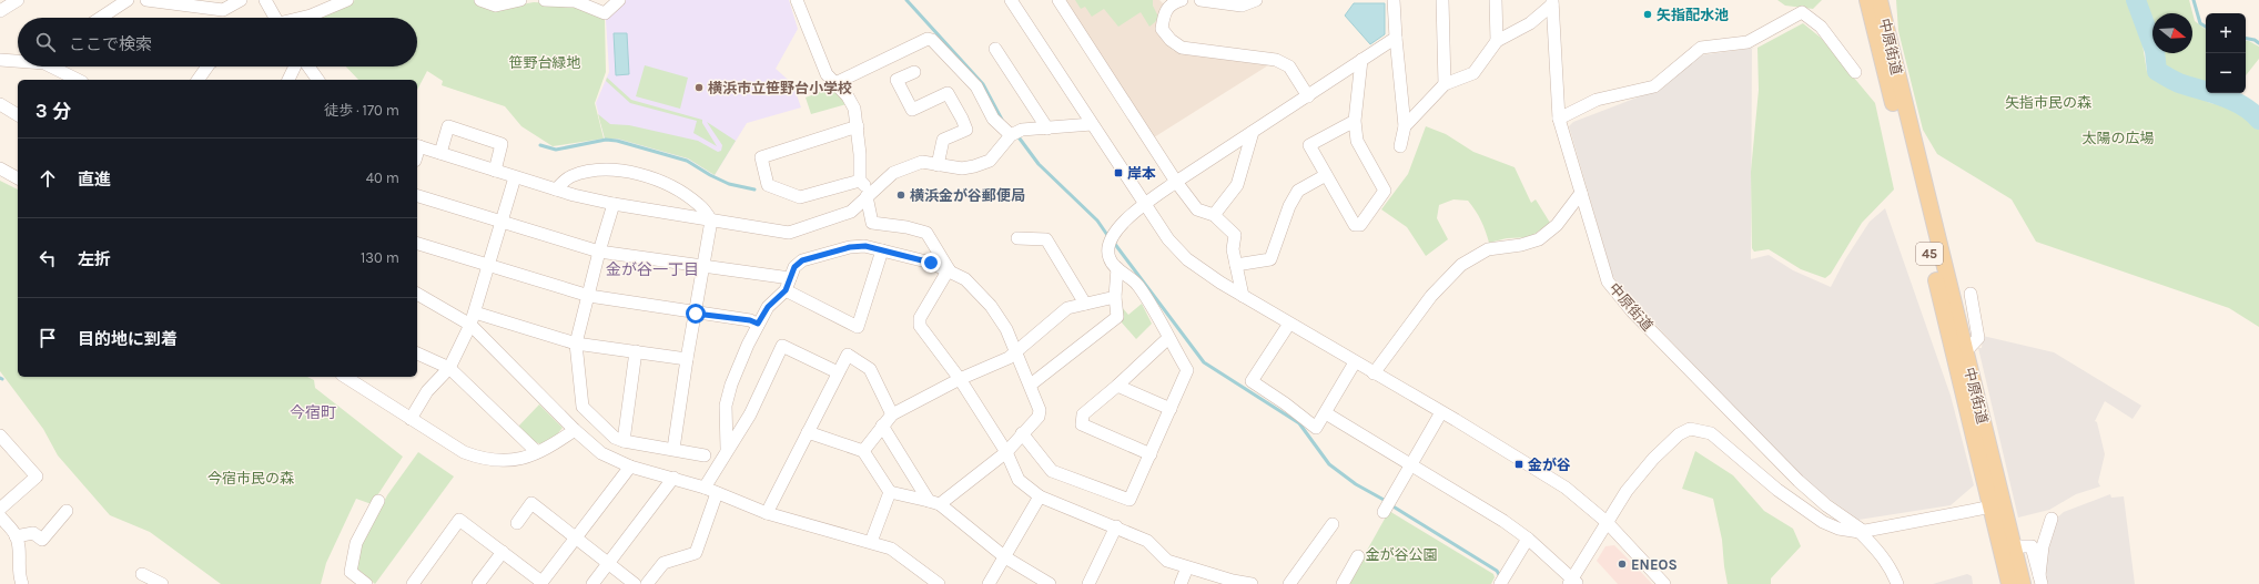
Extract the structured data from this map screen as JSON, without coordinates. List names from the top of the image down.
{
  "streets": {
    "main road": ["中原街道", "45"]
  },
  "districts": ["金が谷一丁目", "今宿町"],
  "parks": [
    "笹野台緑地",
    "矢指市民の森",
    "太陽の広場",
    "今宿市民の森",
    "金が谷公園"
  ],
  "places": {
    "other": [
      "矢指配水池",
      "横浜市立笹野台小学校",
      "横浜金が谷郵便局",
      "ENEOS"
    ],
    "transit": ["岸本", "金が谷"]
  },
  "north": "right",
  "page": {
    "map_buttons": ["+", "−"],
    "search": "ここで検索",
    "heading": ["3 分", "徒歩 · 170 m"],
    "list": [
      ["直進", "40 m"],
      ["左折", "130 m"],
      "目的地に到着"
    ]
  }
}
